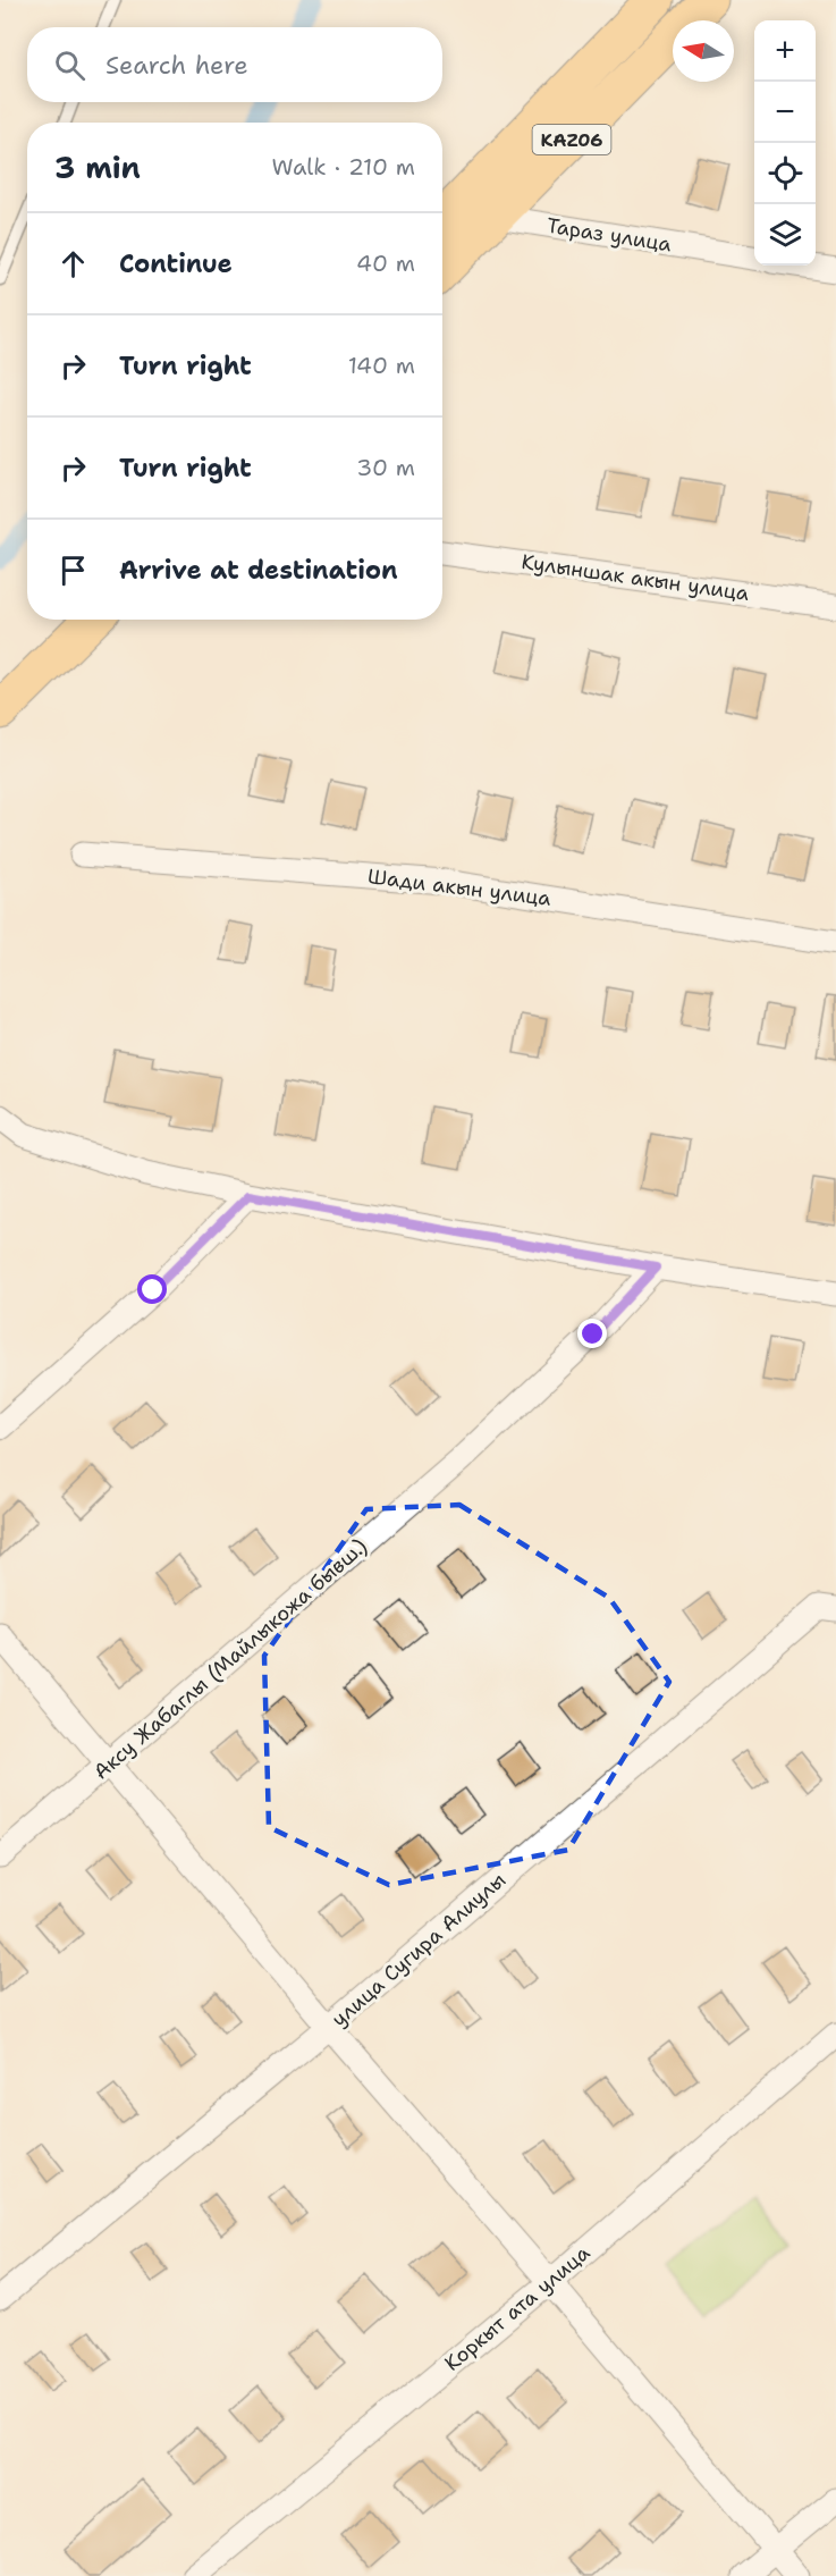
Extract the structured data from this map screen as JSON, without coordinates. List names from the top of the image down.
{
  "streets": {
    "highway": ["KАZ06"],
    "street": [
      "Тараз улица",
      "Кулыншак акын улица",
      "Шади акын улица",
      "Аксу Жабаглы (Майлыкожа бывш.)",
      "улица Сугира Алиулы",
      "Коркыт ата улица"
    ]
  },
  "crossings": [
    ["KАZ06", "Тараз улица"]
  ],
  "north": "left",
  "page": {
    "map_buttons": ["+", "−"],
    "search": "Search here",
    "heading": ["3 min", "Walk · 210 m"],
    "list": [
      ["Continue", "40 m"],
      ["Turn right", "140 m"],
      ["Turn right", "30 m"],
      "Arrive at destination"
    ]
  }
}
